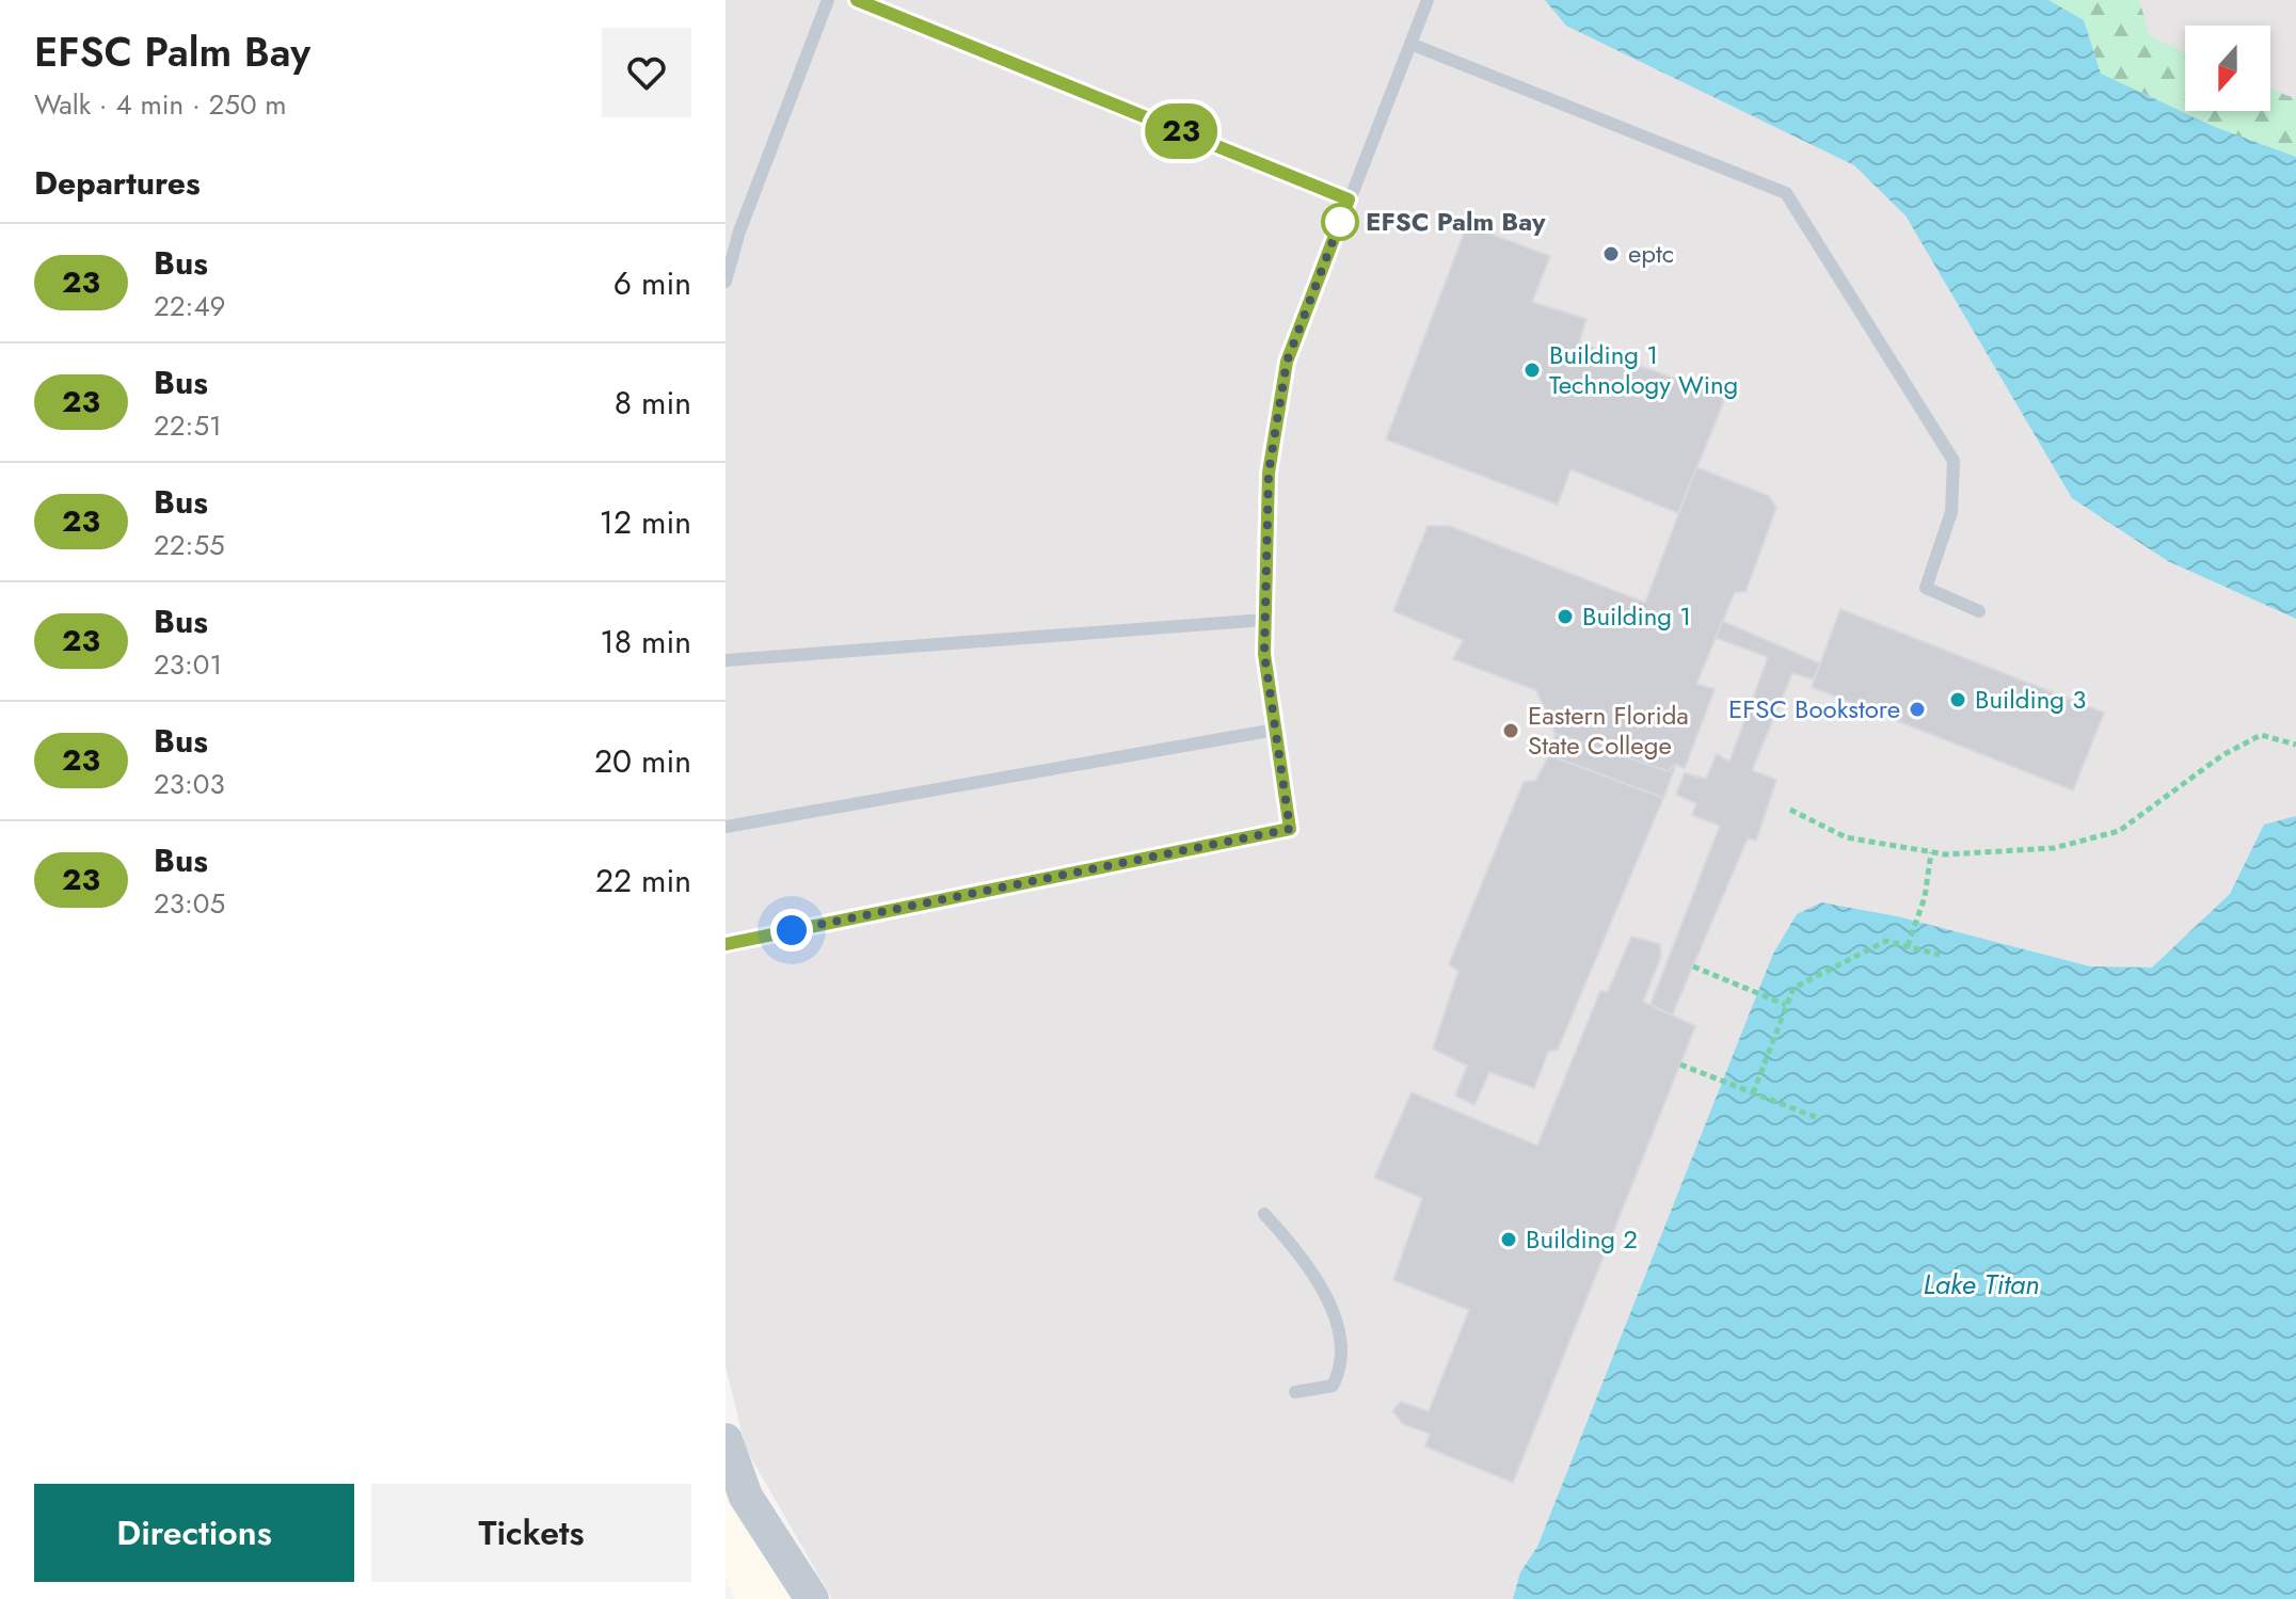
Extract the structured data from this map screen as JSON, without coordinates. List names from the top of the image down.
{
  "water": ["Lake Titan"],
  "places": [
    "EFSC Palm Bay",
    "eptc",
    "Building 1 Technology Wing",
    "Building 1",
    "Building 3",
    "EFSC Bookstore",
    "Eastern Florida State College",
    "Building 2"
  ],
  "lines": ["bus line 23"],
  "north": "bottom",
  "page": {
    "heading": [
      ["EFSC Palm Bay", "Walk · 4 min · 250 m"],
      "Departures"
    ],
    "on_map": "23",
    "list": [
      {
        "mark": "23",
        "name": "Bus",
        "note": "22:49",
        "value": "6 min"
      },
      {
        "mark": "23",
        "name": "Bus",
        "note": "22:51",
        "value": "8 min"
      },
      {
        "mark": "23",
        "name": "Bus",
        "note": "22:55",
        "value": "12 min"
      },
      {
        "mark": "23",
        "name": "Bus",
        "note": "23:01",
        "value": "18 min"
      },
      {
        "mark": "23",
        "name": "Bus",
        "note": "23:03",
        "value": "20 min"
      },
      {
        "mark": "23",
        "name": "Bus",
        "note": "23:05",
        "value": "22 min"
      }
    ],
    "buttons": ["Directions", "Tickets"]
  }
}
